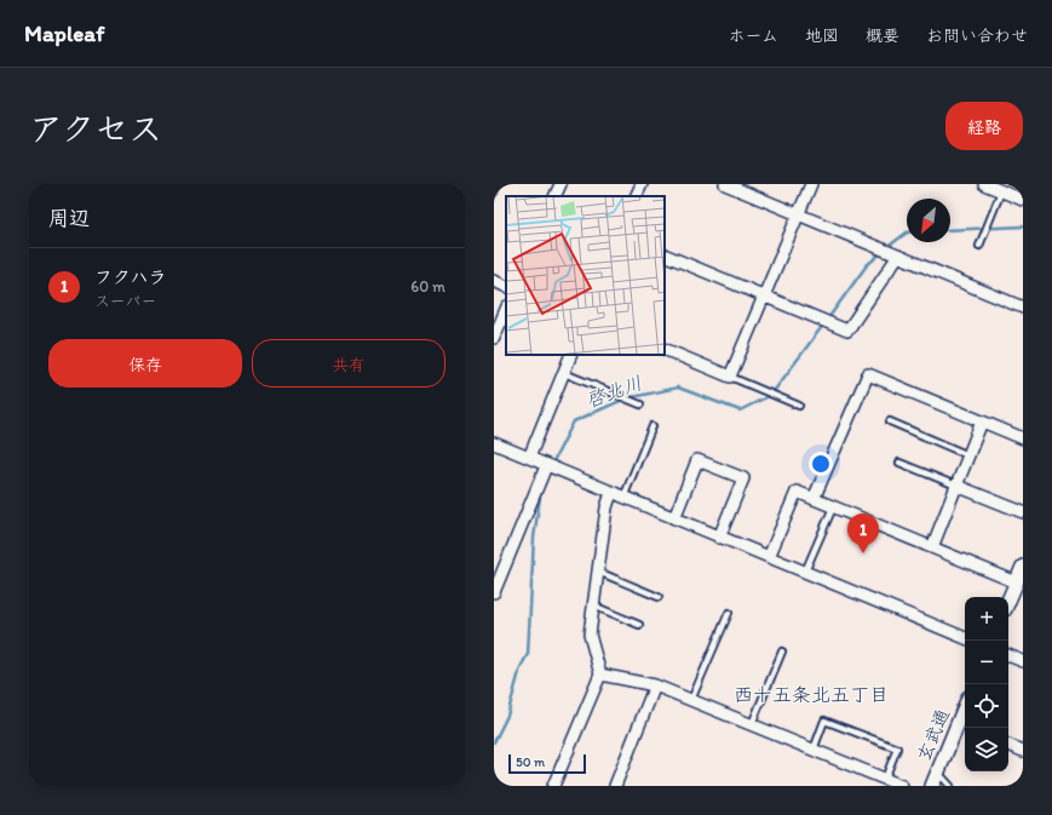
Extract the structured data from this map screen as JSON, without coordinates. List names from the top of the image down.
{
  "streets": {
    "street": ["玄武通"]
  },
  "districts": ["西十五条北五丁目"],
  "water": ["啓北川"],
  "scale_bar": "50 m",
  "north": "bottom left",
  "page": {
    "header": "Mapleaf",
    "nav": [
      "ホーム",
      "地図",
      "概要",
      "お問い合わせ"
    ],
    "title": "アクセス",
    "buttons": [
      "経路",
      ["保存", "共有"]
    ],
    "heading": "周辺",
    "list": [
      {
        "mark": "1",
        "name": "フクハラ",
        "note": "スーパー",
        "value": "60 m"
      }
    ],
    "pins": "1",
    "map_buttons": ["+", "−"],
    "scale": "50 m"
  }
}
